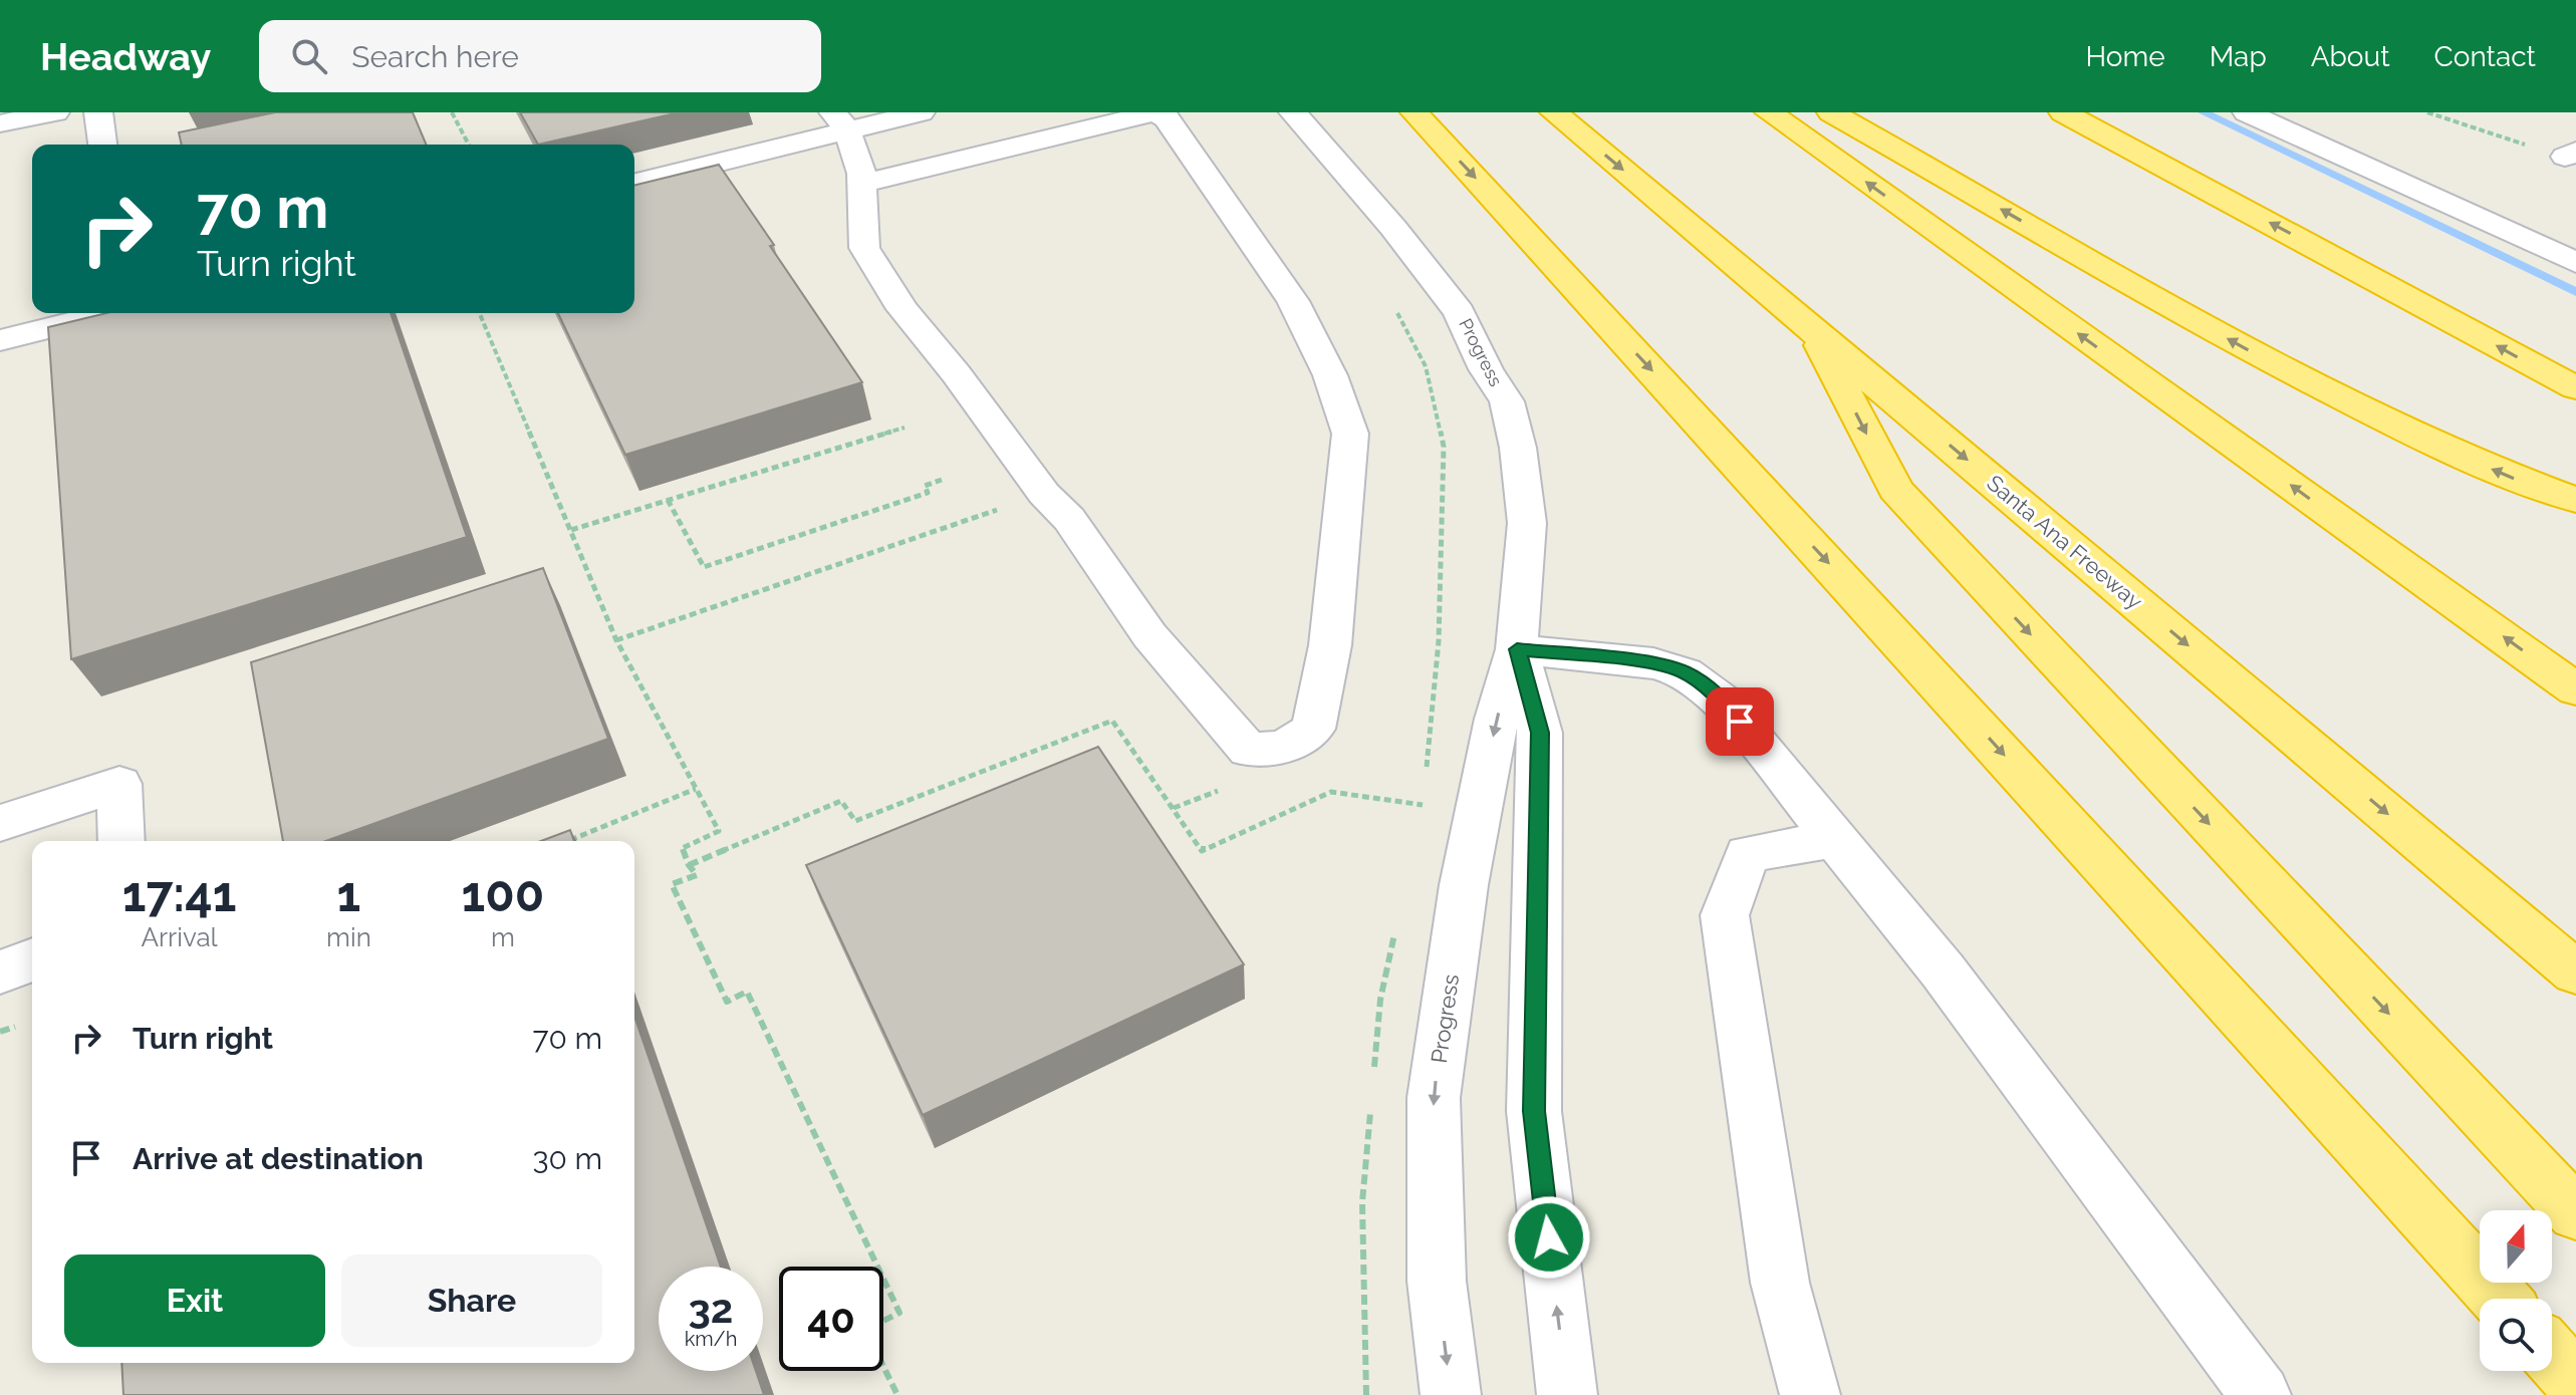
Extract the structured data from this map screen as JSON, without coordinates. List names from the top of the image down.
{
  "streets": {
    "highway": ["Santa Ana Freeway"],
    "street": ["Progress"]
  },
  "north": "top",
  "page": {
    "header": "Headway",
    "search": "Search here",
    "nav": [
      "Home",
      "Map",
      "About",
      "Contact"
    ],
    "turn": ["70 m", "Turn right"],
    "eta": [
      "17:41",
      "Arrival",
      "1",
      "min",
      "100",
      "m"
    ],
    "list": [
      {
        "name": "Turn right",
        "value": "70 m"
      },
      {
        "name": "Arrive at destination",
        "value": "30 m"
      }
    ],
    "buttons": ["Exit", "Share"],
    "speed": "32 km/h",
    "limit": "40"
  }
}
